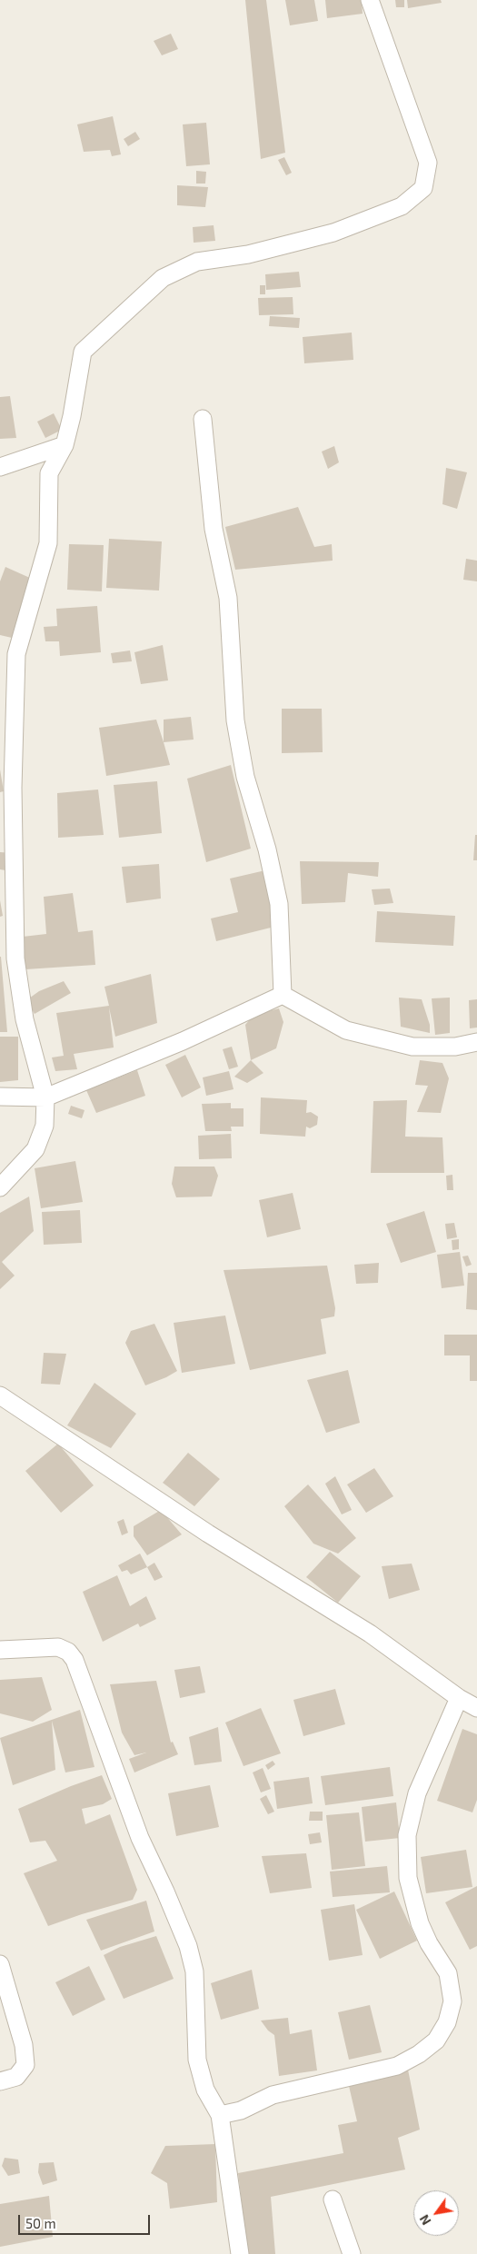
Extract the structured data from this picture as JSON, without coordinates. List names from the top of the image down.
{
  "scale_bar": "50 m",
  "north": "bottom left"
}
